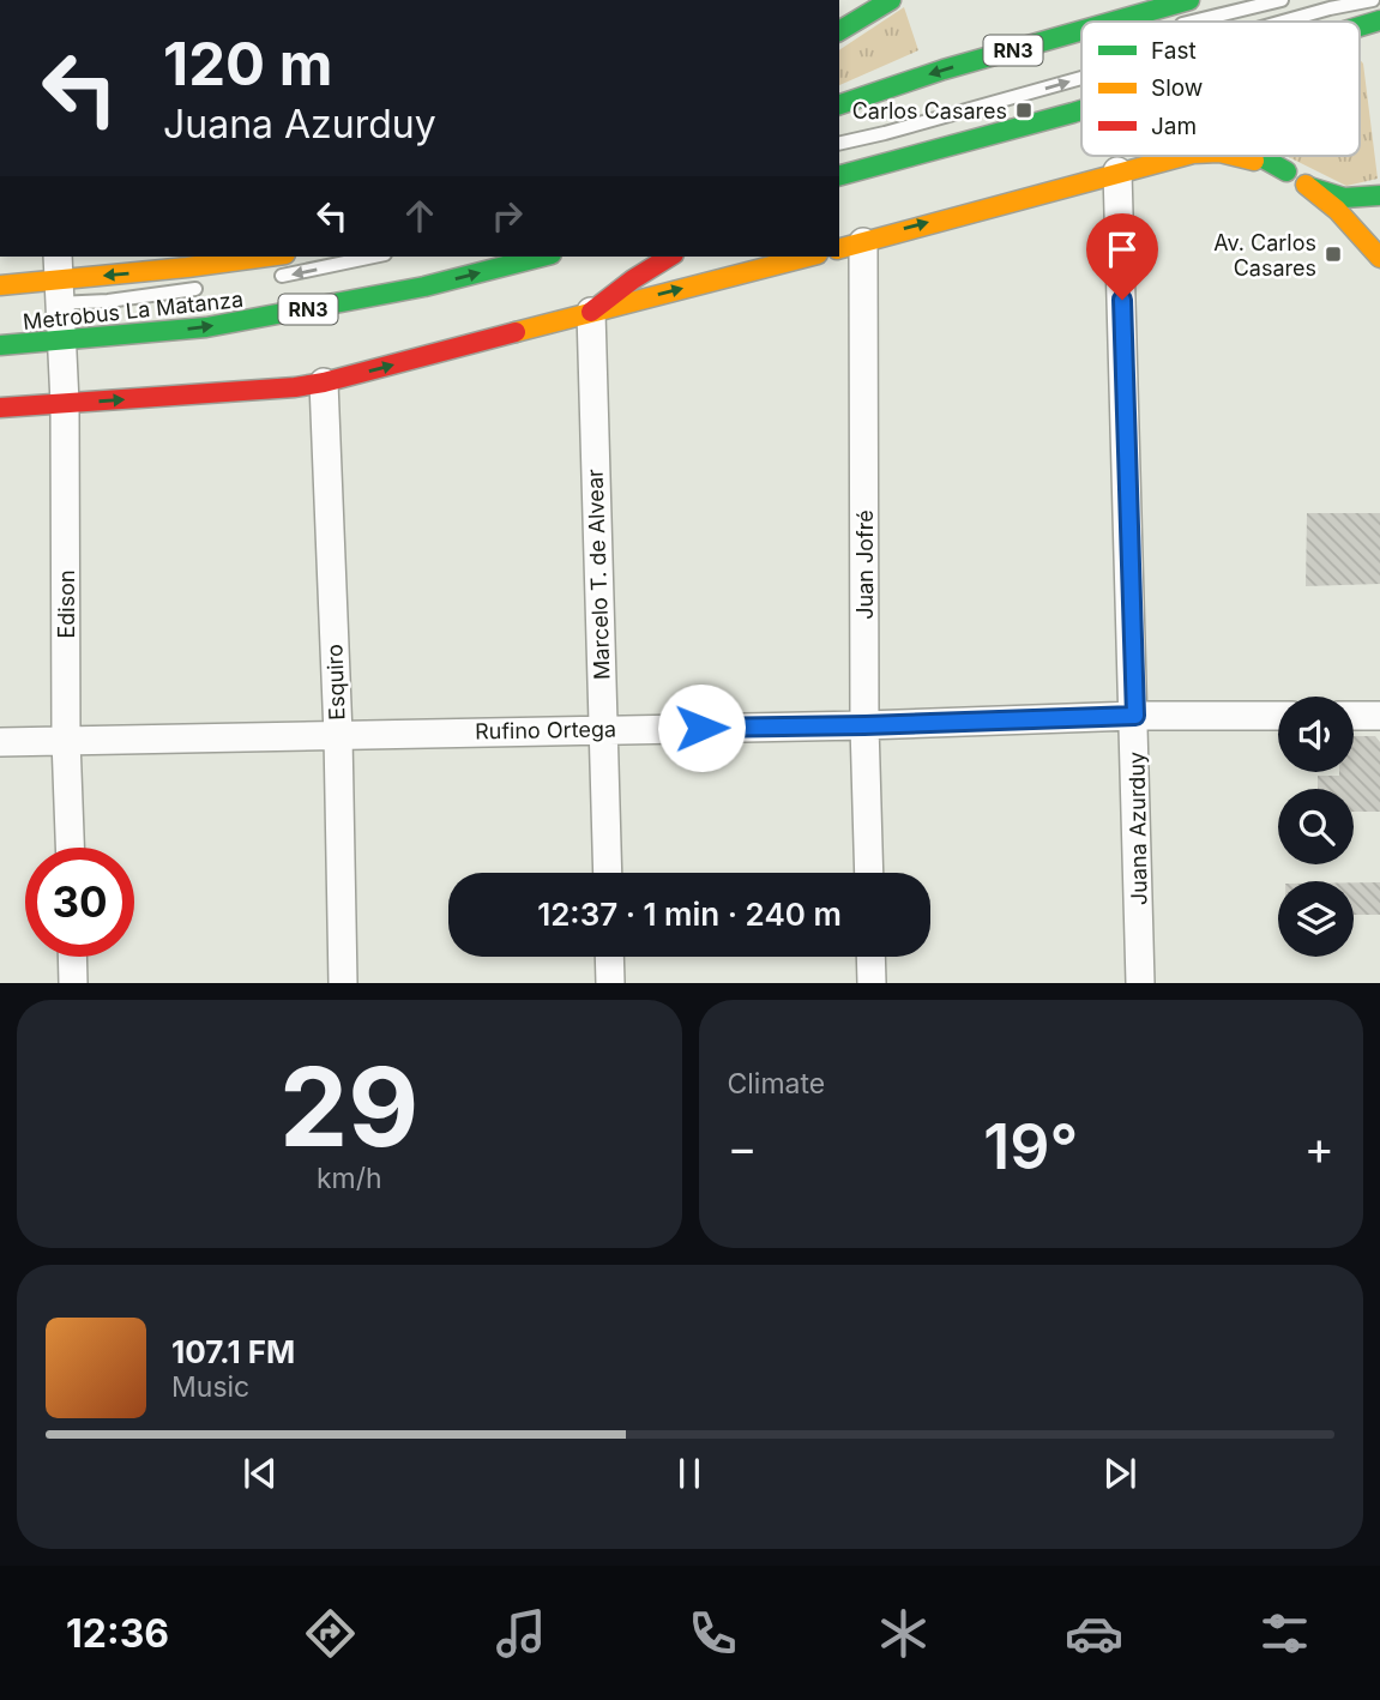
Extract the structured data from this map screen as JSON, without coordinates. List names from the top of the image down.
{
  "streets": {
    "main road": ["RN3"],
    "street": [
      "Juan Jofré",
      "Marcelo T. de Alvear",
      "Edison",
      "Esquiro",
      "Rufino Ortega",
      "Juana Azurduy"
    ],
    "lane": ["Metrobus La Matanza"]
  },
  "crossings": [
    ["RN3", "Metrobus La Matanza"],
    ["RN3", "Edison"],
    ["Metrobus La Matanza", "Edison"],
    ["Juan Jofré", "Rufino Ortega"],
    ["Marcelo T. de Alvear", "Rufino Ortega"],
    ["Edison", "Rufino Ortega"],
    ["Esquiro", "Rufino Ortega"],
    ["Rufino Ortega", "Juana Azurduy"]
  ],
  "one_way": ["Metrobus La Matanza"],
  "places": {
    "transit": ["Carlos Casares", "Av. Carlos Casares"]
  },
  "legend": ["Fast", "Slow", "Jam"],
  "page": {
    "turn": ["120 m", "Juana Azurduy"],
    "limit": "30",
    "trip": "12:37 · 1 min · 240 m",
    "tile": [
      ["29", "km/h"],
      "Climate"
    ],
    "heat": ["−", "19°", "+"],
    "song": ["107.1 FM", "Music"],
    "tabs": "12:36"
  }
}
